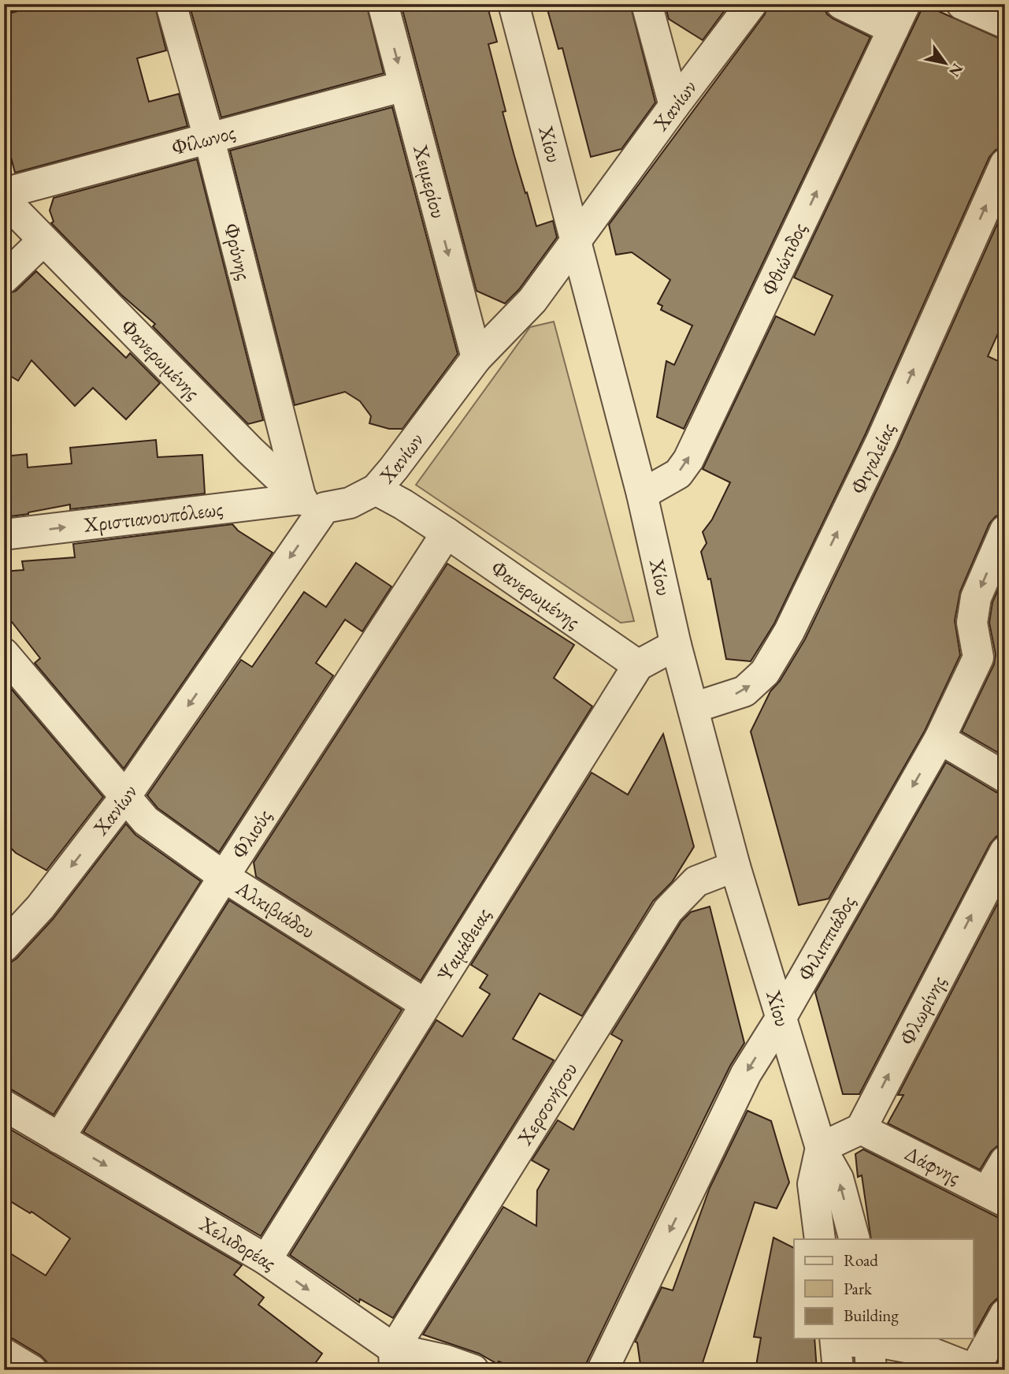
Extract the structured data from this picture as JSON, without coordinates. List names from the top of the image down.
{
  "streets": {
    "street": [
      "Χανίων",
      "Φίλωνος",
      "Χίου",
      "Χειμερίου",
      "Φρύνης",
      "Φθιώτιδος",
      "Φανερωμένης",
      "Φιγαλείας",
      "Χριστιανουπόλεως",
      "Φλιούς",
      "Αλκιβιάδου",
      "Φιλιππιάδος",
      "Ψαμάθειας",
      "Φλωρίνης",
      "Χερσονήσου",
      "Δάφνης",
      "Χελιδορέας"
    ]
  },
  "crossings": [
    ["Χανίων", "Χίου"],
    ["Χανίων", "Χειμερίου"],
    ["Χανίων", "Φρύνης"],
    ["Χανίων", "Φανερωμένης"],
    ["Χανίων", "Χριστιανουπόλεως"],
    ["Χανίων", "Αλκιβιάδου"],
    ["Φίλωνος", "Χειμερίου"],
    ["Φίλωνος", "Φρύνης"],
    ["Χίου", "Φθιώτιδος"],
    ["Χίου", "Φιγαλείας"],
    ["Χίου", "Φιλιππιάδος"],
    ["Χίου", "Ψαμάθειας"],
    ["Χίου", "Χερσονήσου"],
    ["Φρύνης", "Φανερωμένης"],
    ["Φρύνης", "Χριστιανουπόλεως"],
    ["Φανερωμένης", "Χριστιανουπόλεως"],
    ["Φανερωμένης", "Φλιούς"],
    ["Φανερωμένης", "Ψαμάθειας"],
    ["Φλιούς", "Αλκιβιάδου"],
    ["Φλιούς", "Χελιδορέας"],
    ["Αλκιβιάδου", "Ψαμάθειας"],
    ["Ψαμάθειας", "Χελιδορέας"],
    ["Φλωρίνης", "Δάφνης"],
    ["Χερσονήσου", "Χελιδορέας"]
  ],
  "one_way": [
    "Χανίων",
    "Χειμερίου",
    "Φθιώτιδος",
    "Φιγαλείας",
    "Χριστιανουπόλεως",
    "Φιλιππιάδος",
    "Φλωρίνης",
    "Χελιδορέας"
  ],
  "legend": ["Road", "Park", "Building"],
  "north": "bottom right"
}
